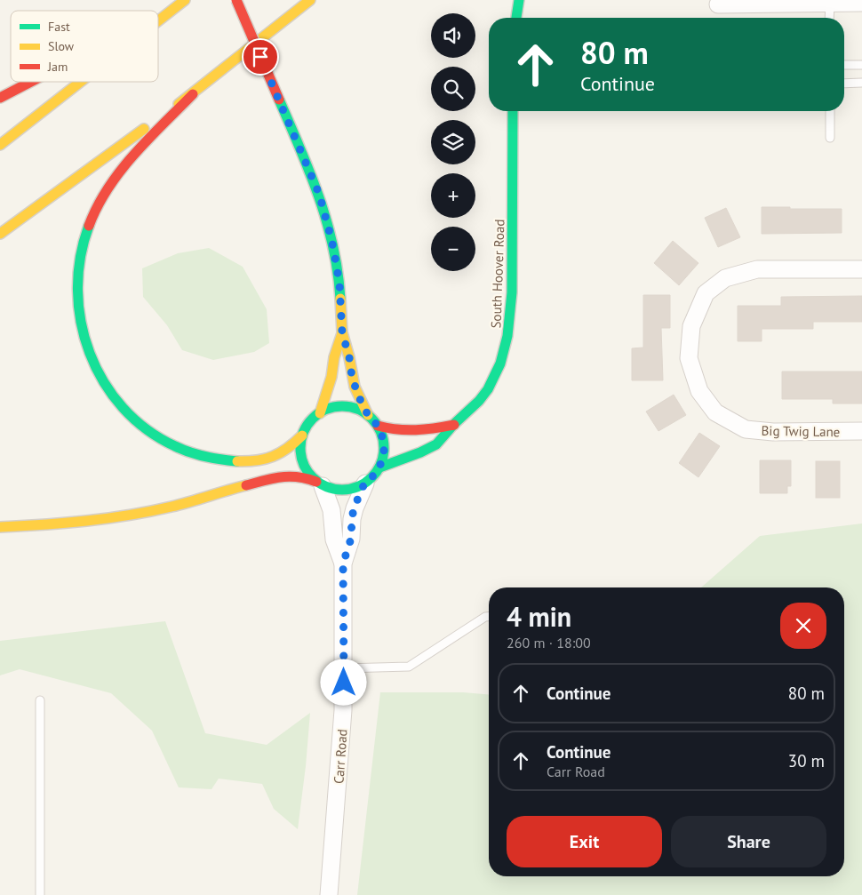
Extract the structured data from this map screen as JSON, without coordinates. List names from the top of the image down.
{
  "streets": {
    "main road": ["South Hoover Road"],
    "street": ["Big Twig Lane", "Carr Road"]
  },
  "crossings": [
    ["South Hoover Road", "Carr Road"]
  ],
  "legend": ["Fast", "Slow", "Jam"],
  "page": {
    "map_buttons": ["+", "−"],
    "turn": ["80 m", "Continue"],
    "heading": ["4 min", "260 m · 18:00"],
    "list": [
      {
        "name": "Continue",
        "value": "80 m"
      },
      {
        "name": "Continue",
        "note": "Carr Road",
        "value": "30 m"
      }
    ],
    "buttons": ["Exit", "Share"]
  }
}
